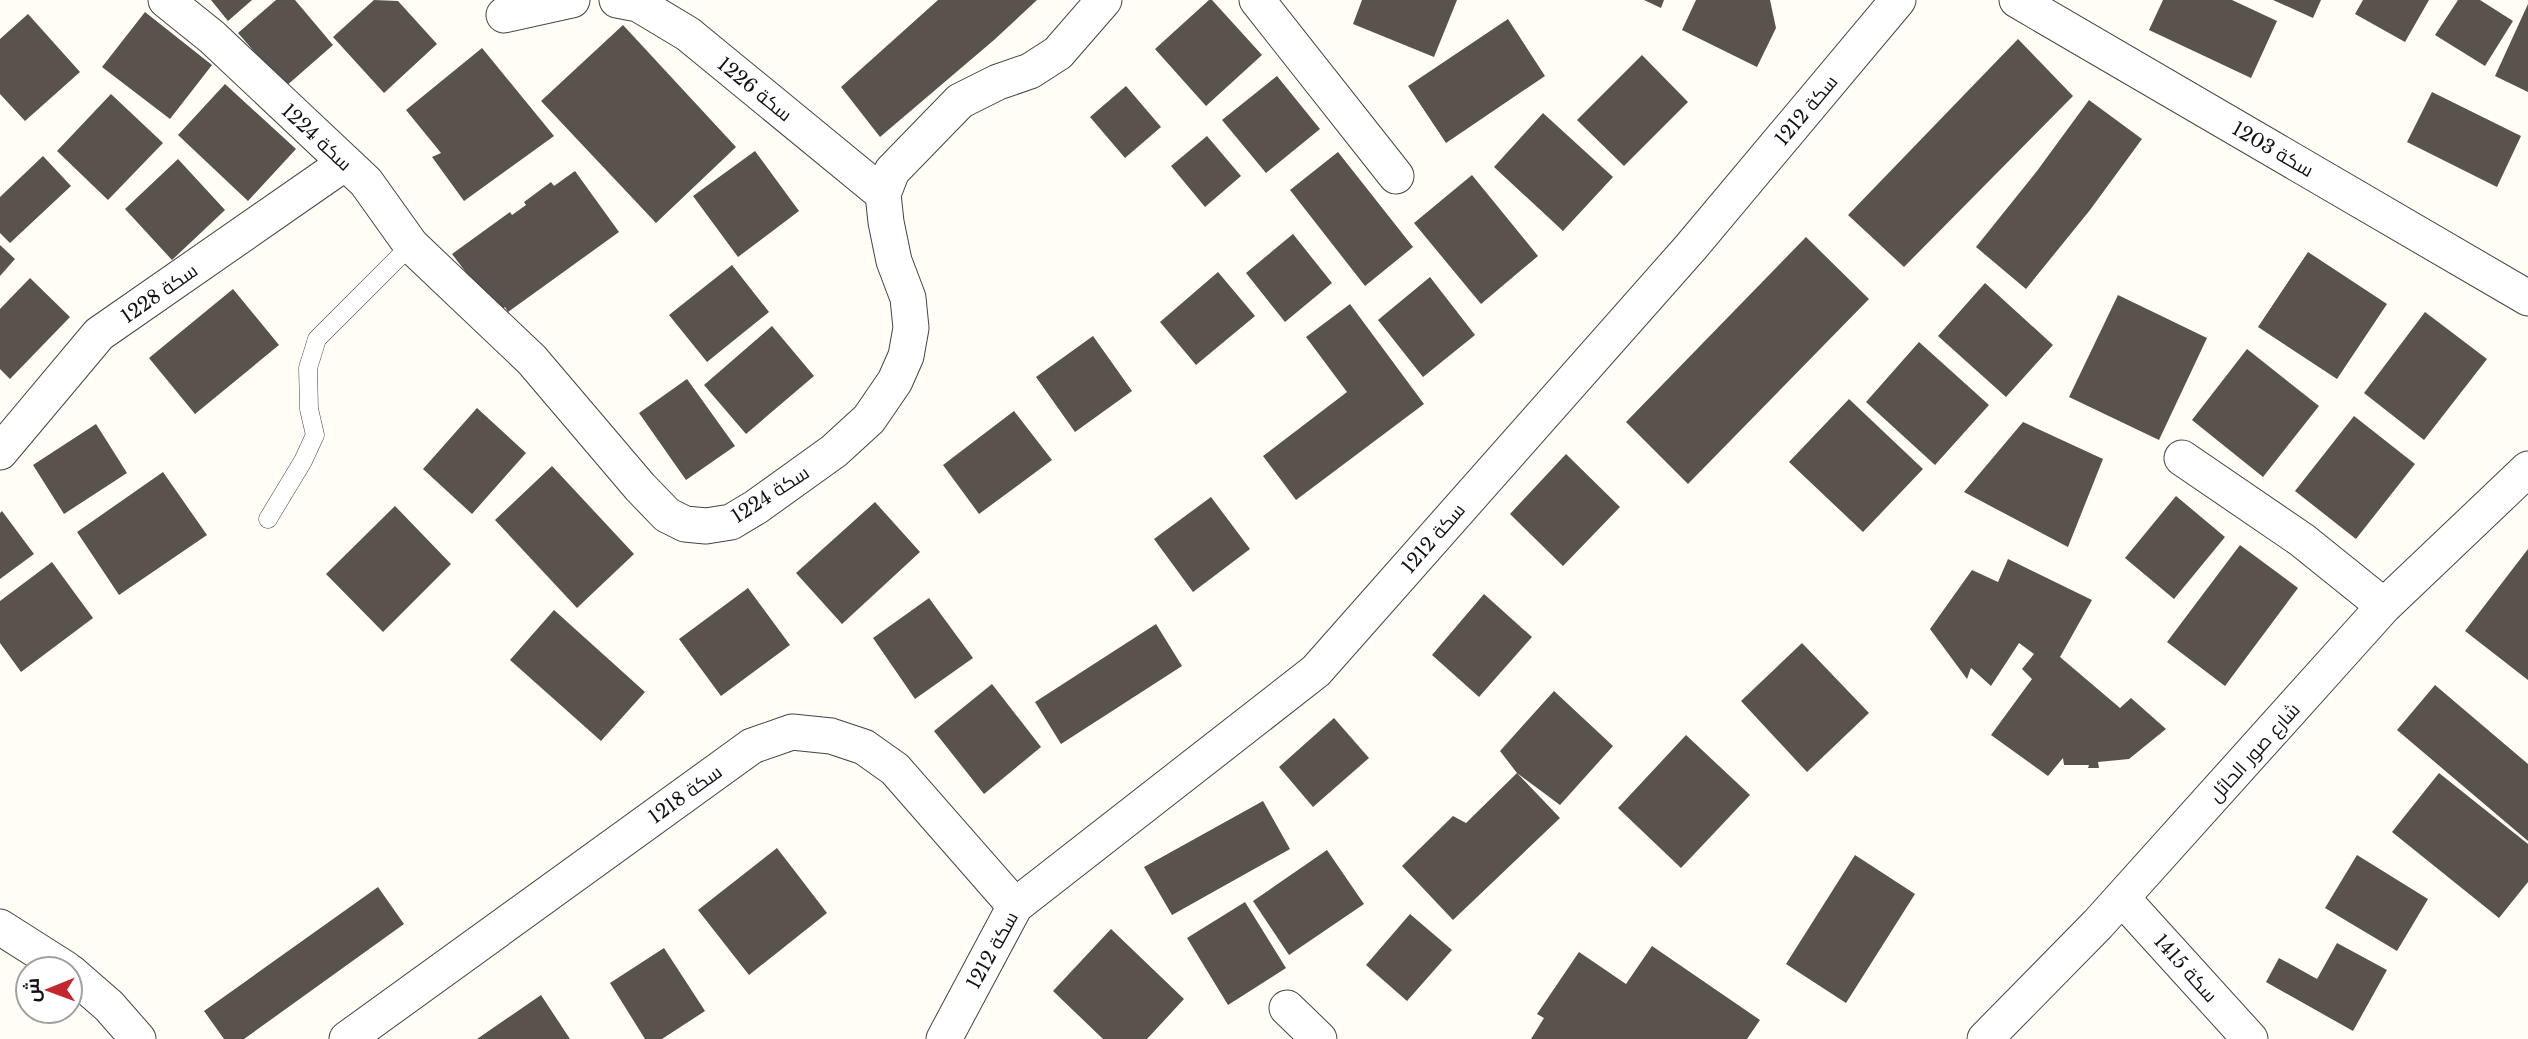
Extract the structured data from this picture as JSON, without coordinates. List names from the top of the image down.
{
  "streets": {
    "street": [
      "سكة 1226",
      "سكة 1212",
      "سكة 1224",
      "سكة 1203",
      "سكة 1228",
      "شارع صور الحائل",
      "سكة 1218",
      "سكة 1415"
    ]
  },
  "crossings": [
    ["سكة 1226", "سكة 1224"],
    ["سكة 1212", "سكة 1218"],
    ["سكة 1224", "سكة 1228"],
    ["شارع صور الحائل", "سكة 1415"]
  ],
  "north": "left"
}
